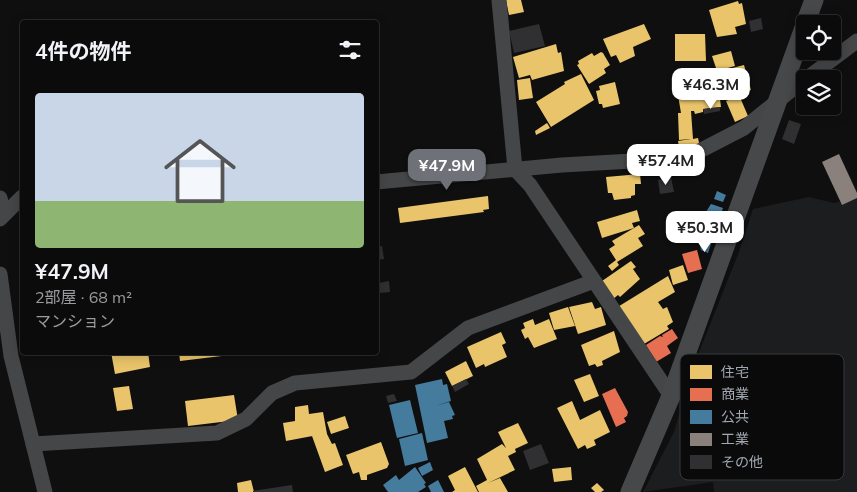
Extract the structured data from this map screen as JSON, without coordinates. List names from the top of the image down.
{
  "legend": [
    "住宅",
    "商業",
    "公共",
    "工業",
    "その他"
  ],
  "page": {
    "heading": "4件の物件",
    "price": [
      "¥46.3M",
      "¥57.4M",
      "¥47.9M",
      "¥50.3M"
    ],
    "list": [
      {
        "name": "¥47.9M",
        "note": "2部屋 · 68 m² · マンション"
      }
    ]
  }
}
